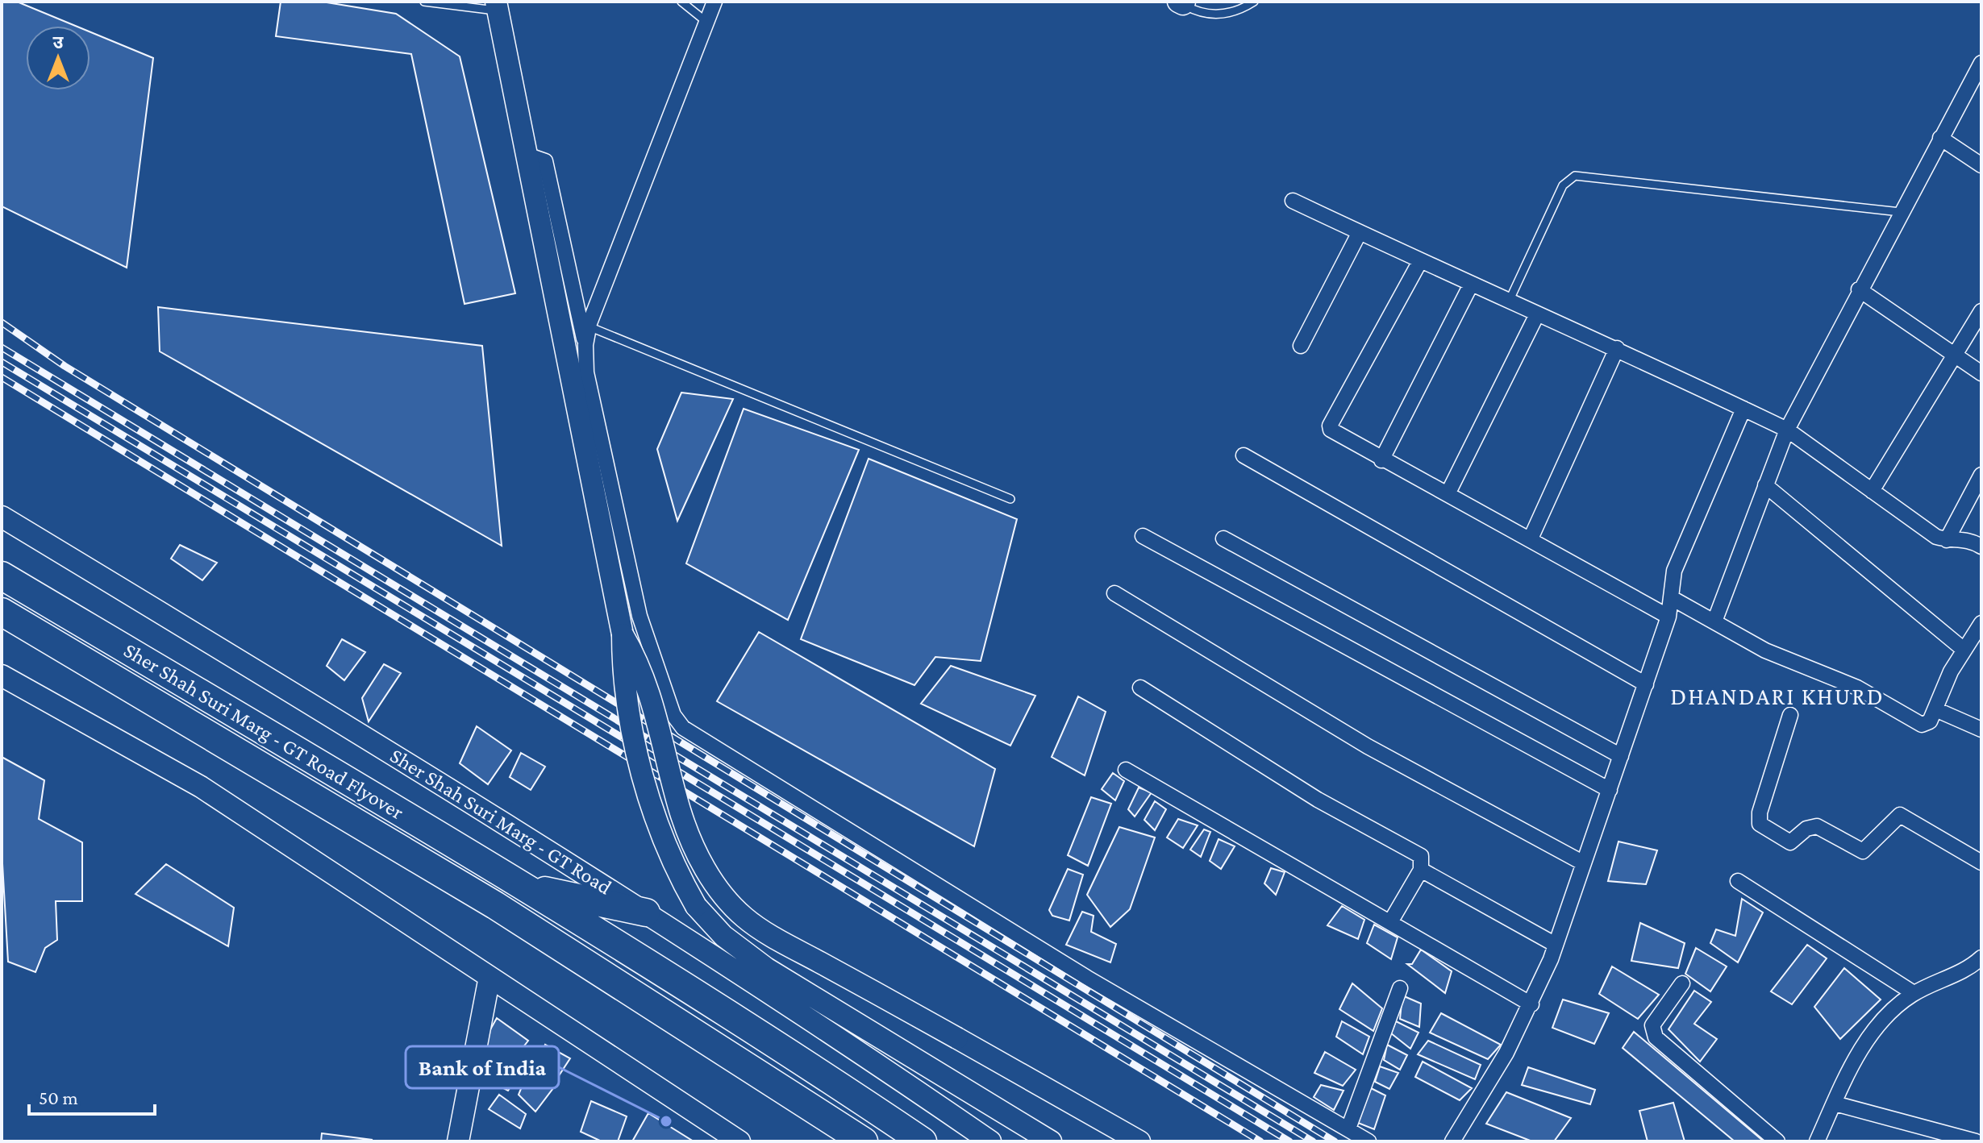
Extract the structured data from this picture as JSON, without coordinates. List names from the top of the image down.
{
  "streets": {
    "highway": ["Sher Shah Suri Marg - GT Road Flyover", "Sher Shah Suri Marg - GT Road"]
  },
  "crossings": [
    ["Sher Shah Suri Marg - GT Road Flyover", "Sher Shah Suri Marg - GT Road"]
  ],
  "districts": ["DHANDARI KHURD"],
  "places": ["Bank of India"],
  "scale_bar": "50 m",
  "north": "top"
}
